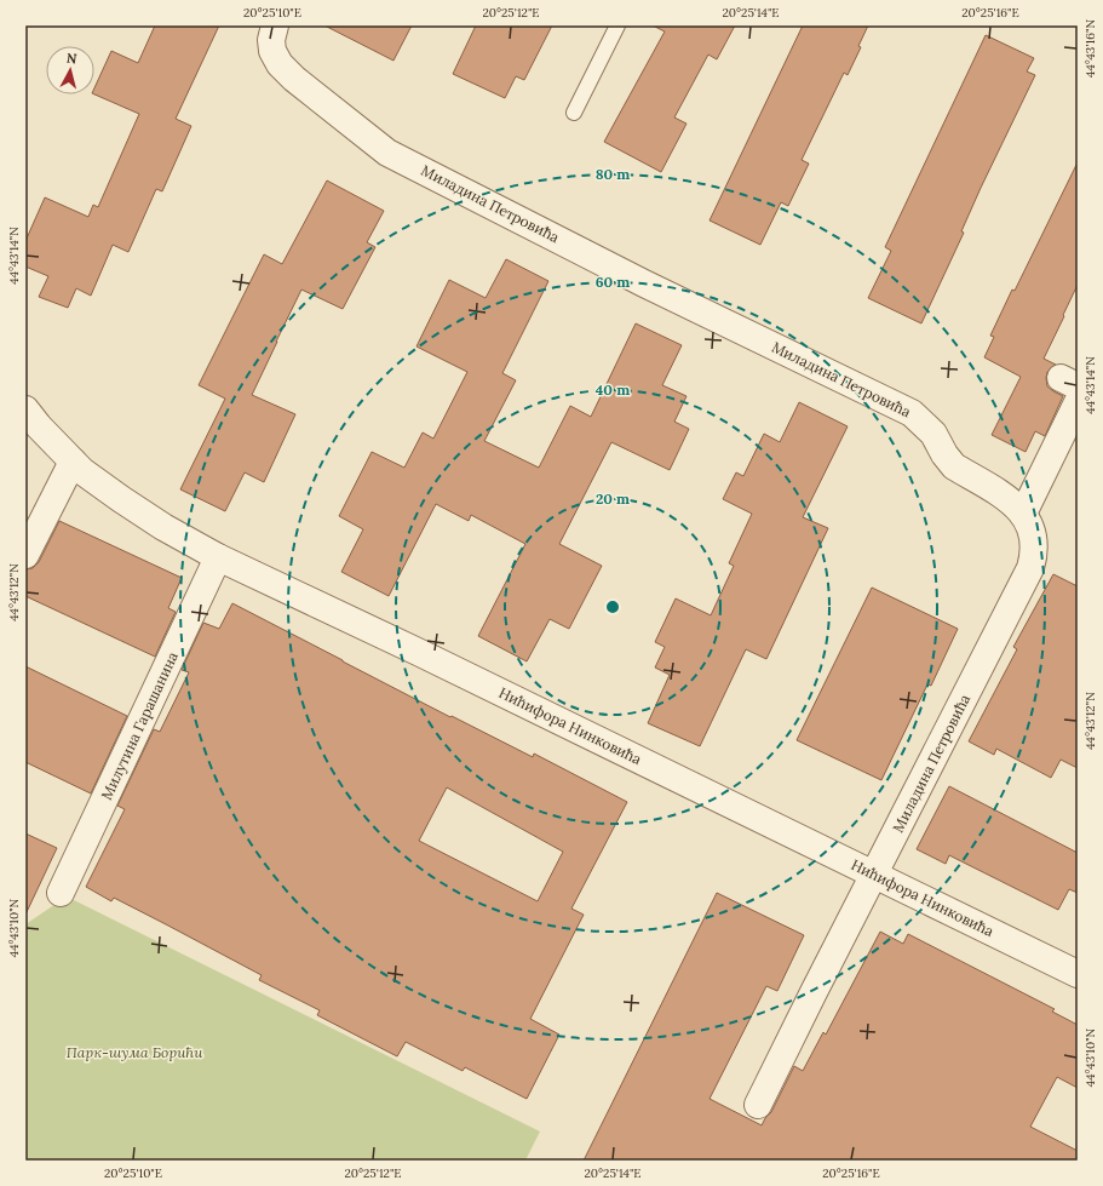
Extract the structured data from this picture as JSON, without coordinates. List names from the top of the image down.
{
  "streets": {
    "street": ["Миладина Петровића", "Милутина Гарашанина", "Нићифора Нинковића"]
  },
  "crossings": [
    ["Миладина Петровића", "Нићифора Нинковића"],
    ["Милутина Гарашанина", "Нићифора Нинковића"]
  ],
  "parks": ["Парк-шума Борићи"],
  "north": "top",
  "coordinates": [
    "20°25'10\"E",
    "20°25'12\"E",
    "20°25'14\"E",
    "20°25'16\"E",
    "44°43'16\"N",
    "44°43'14\"N",
    "44°43'12\"N",
    "44°43'10\"N"
  ],
  "rings": [
    "80 m",
    "60 m",
    "40 m",
    "20 m"
  ]
}
